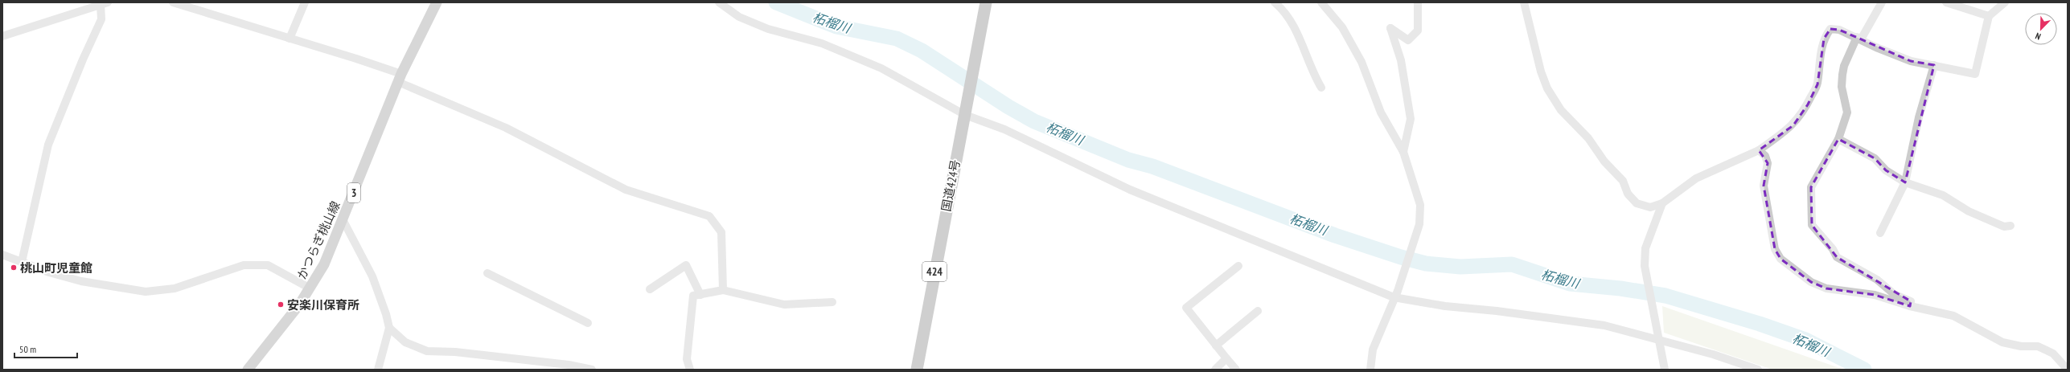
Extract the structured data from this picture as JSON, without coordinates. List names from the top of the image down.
{
  "streets": {
    "highway": ["国道424号", "424"],
    "main road": ["3", "かつらぎ桃山線"]
  },
  "water": ["柘榴川"],
  "places": ["桃山町児童館", "安楽川保育所"],
  "scale_bar": "50 m",
  "north": "bottom left"
}
